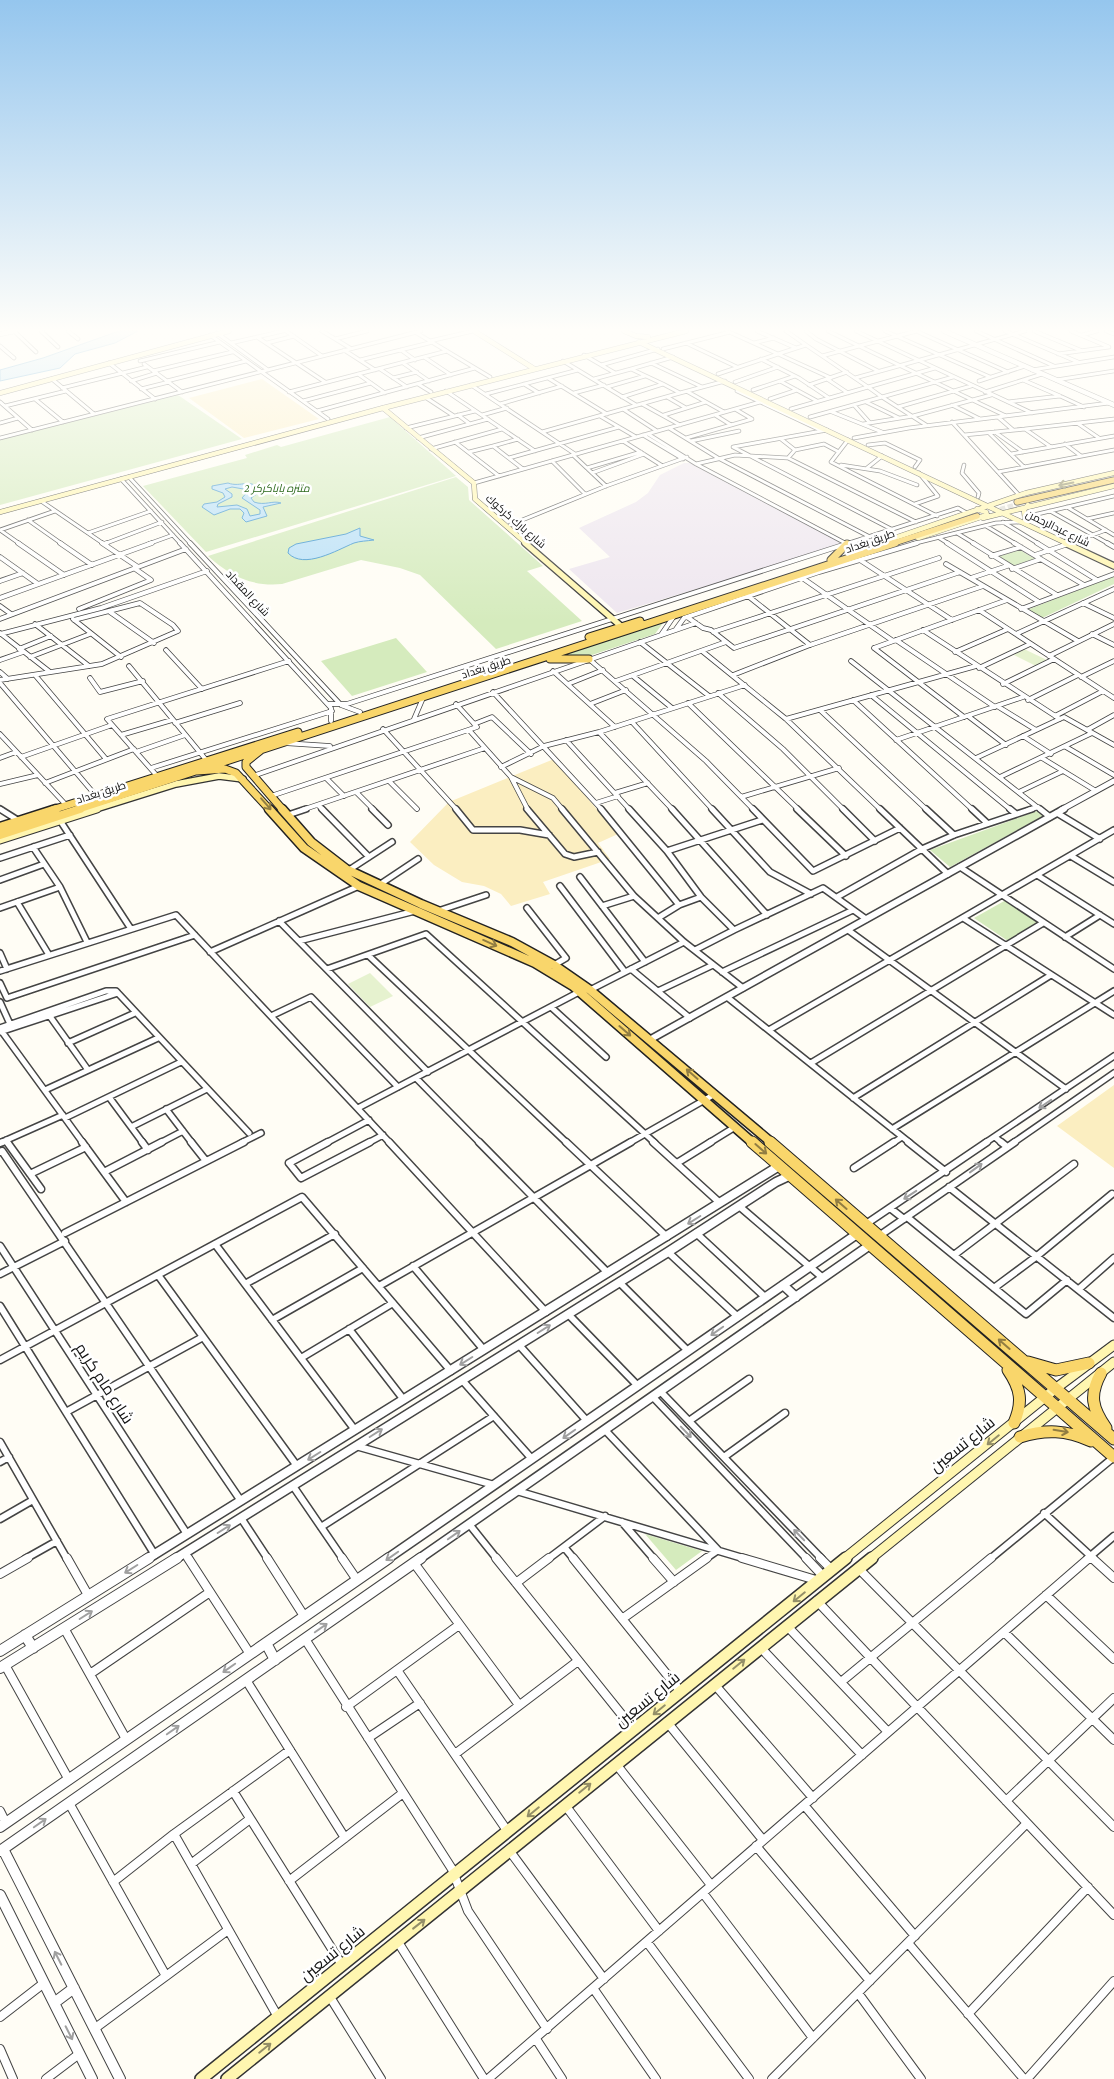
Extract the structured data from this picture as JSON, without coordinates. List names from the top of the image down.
{
  "streets": {
    "main road": [
      "شارع بارك كركوك",
      "شارع عبدالرحمن",
      "طريق بغداد",
      "شارع تسعين"
    ],
    "street": ["شارع المقداد", "شارع مام كريم"]
  },
  "crossings": [
    ["شارع بارك كركوك", "طريق بغداد"],
    ["طريق بغداد", "شارع المقداد"]
  ],
  "parks": ["متنزه باباكركر 2"]
}
